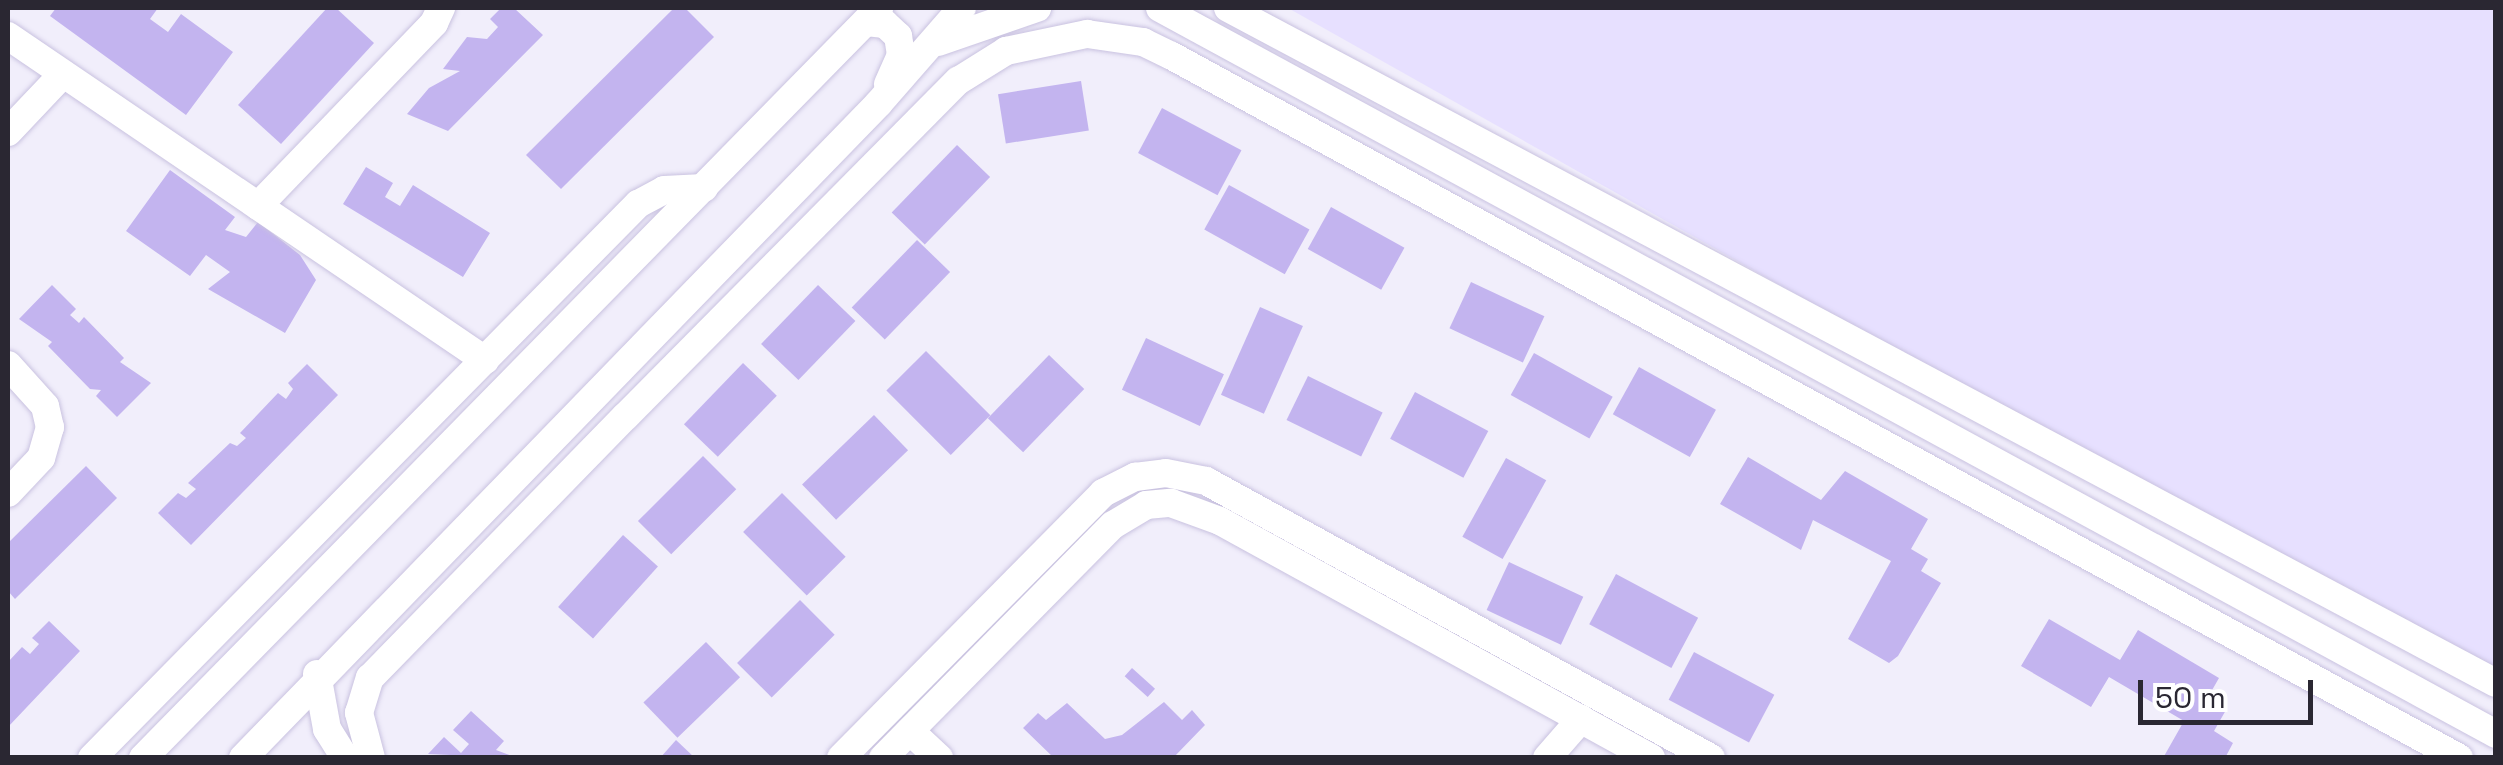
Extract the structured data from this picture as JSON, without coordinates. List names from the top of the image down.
{
  "scale_bar": "50 m"
}
